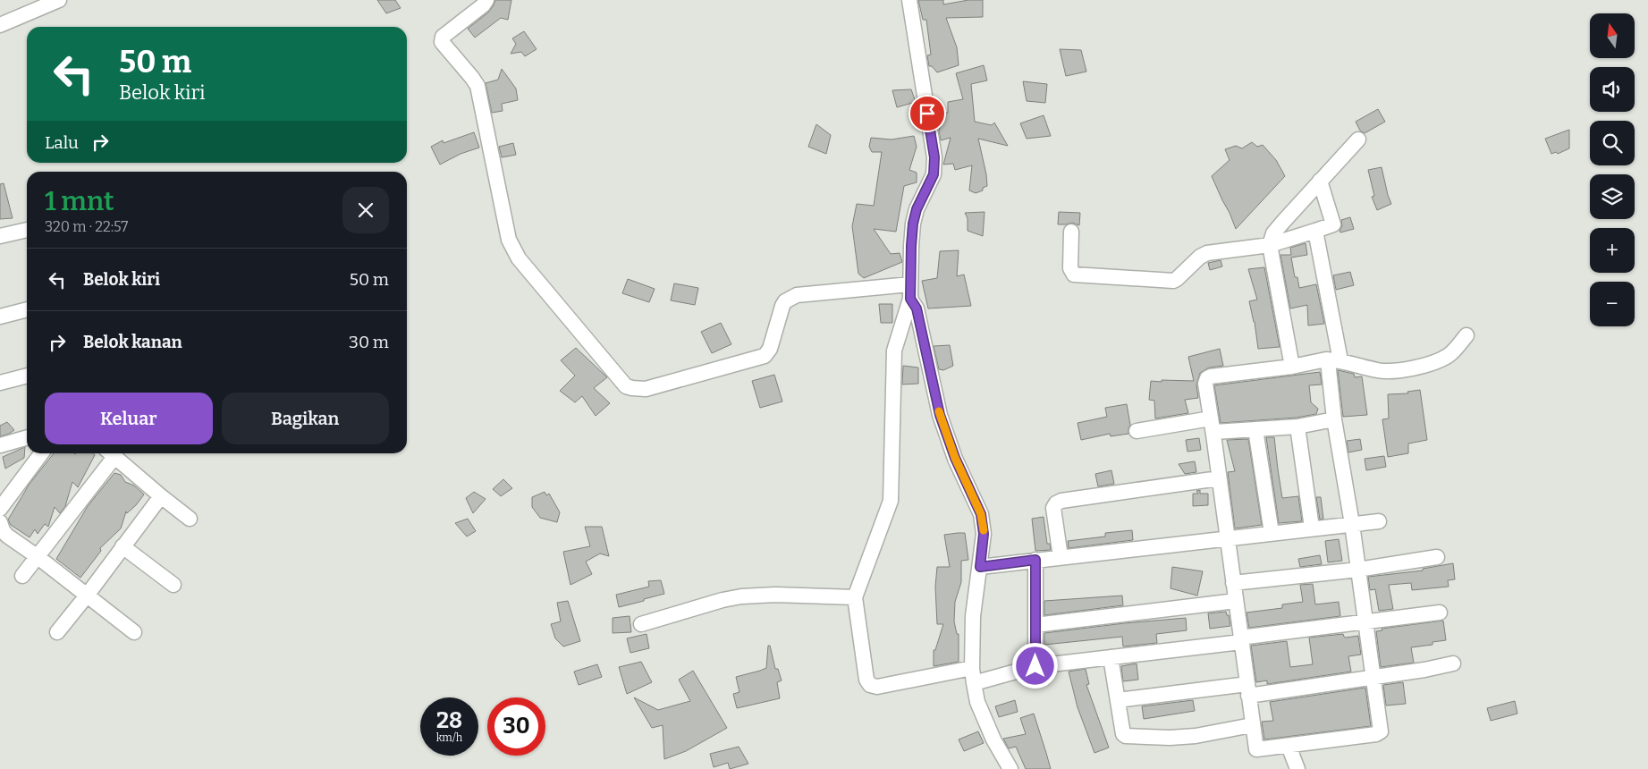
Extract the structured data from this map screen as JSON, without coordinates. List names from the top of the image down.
{
  "north": "top",
  "page": {
    "map_buttons": ["+", "−"],
    "turn": ["50 m", "Belok kiri"],
    "then": "Lalu",
    "heading": ["1 mnt", "320 m · 22:57"],
    "list": [
      {
        "name": "Belok kiri",
        "value": "50 m"
      },
      {
        "name": "Belok kanan",
        "value": "30 m"
      }
    ],
    "buttons": ["Keluar", "Bagikan"],
    "speed": "28 km/h",
    "limit": "30"
  }
}
